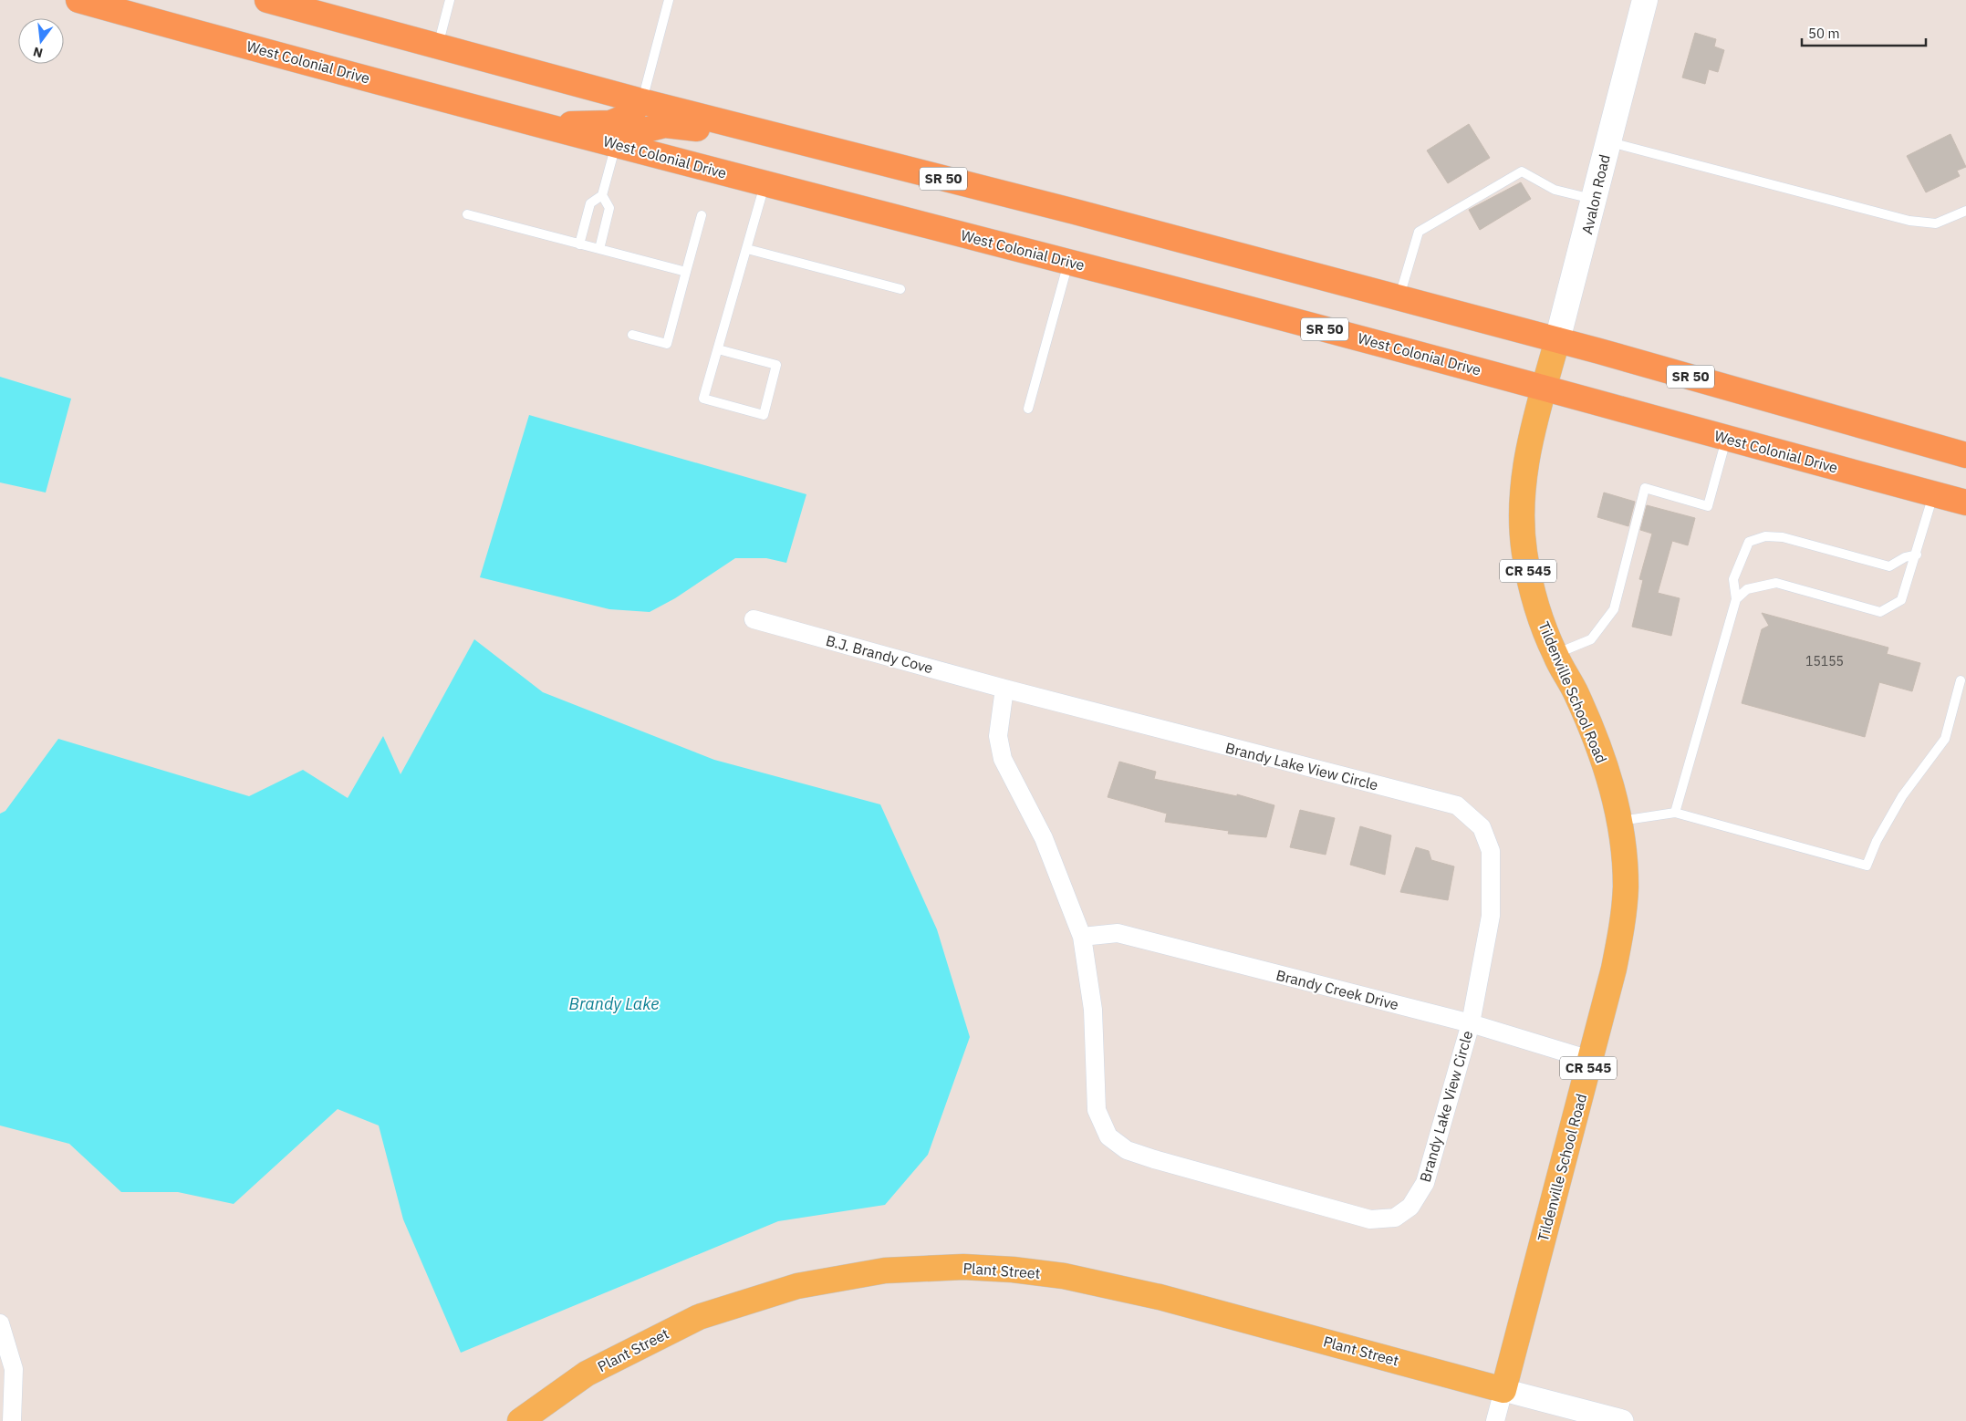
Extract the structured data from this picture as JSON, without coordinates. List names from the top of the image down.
{
  "streets": {
    "highway": ["West Colonial Drive", "SR 50"],
    "main road": [
      "Avalon Road",
      "CR 545",
      "Tildenville School Road",
      "Plant Street"
    ],
    "street": ["B.J. Brandy Cove", "Brandy Lake View Circle", "Brandy Creek Drive"]
  },
  "crossings": [
    ["West Colonial Drive", "Avalon Road"],
    ["West Colonial Drive", "Tildenville School Road"],
    ["SR 50", "Avalon Road"],
    ["Avalon Road", "Tildenville School Road"],
    ["B.J. Brandy Cove", "Brandy Lake View Circle"],
    ["Tildenville School Road", "Brandy Creek Drive"],
    ["Tildenville School Road", "Plant Street"],
    ["Brandy Lake View Circle", "Brandy Creek Drive"]
  ],
  "water": ["Brandy Lake"],
  "house_numbers": ["15155"],
  "scale_bar": "50 m",
  "north": "bottom"
}
